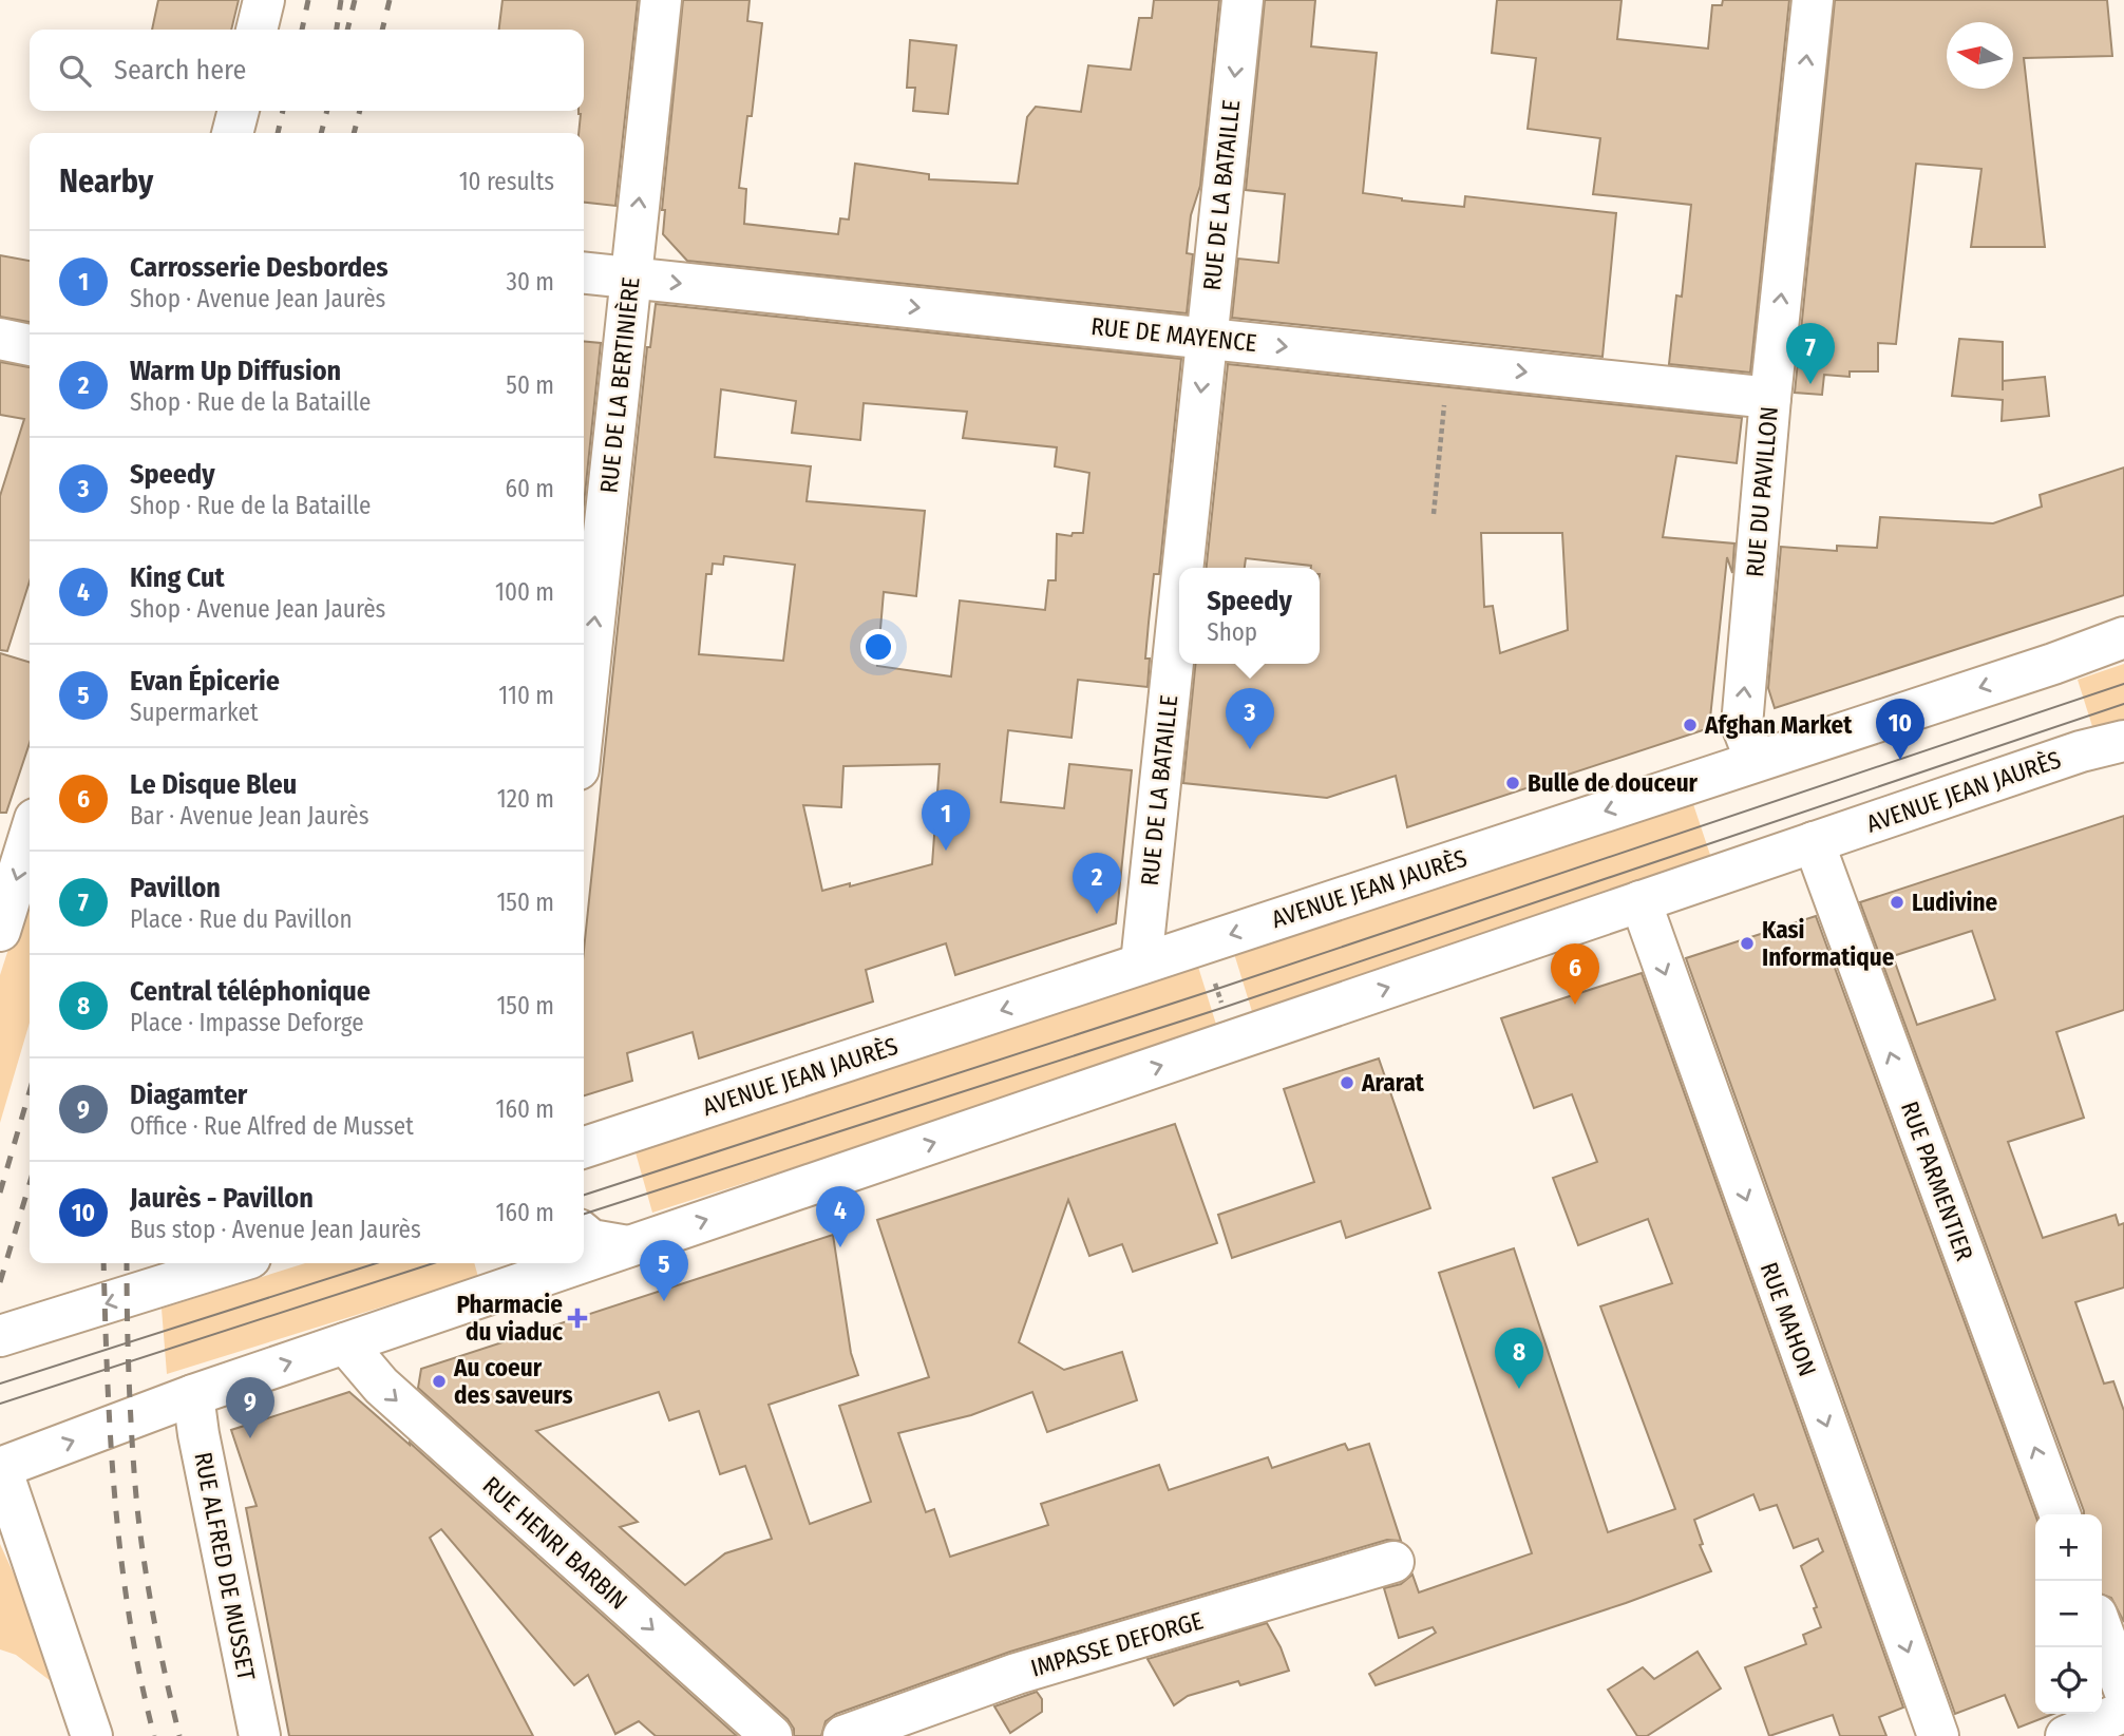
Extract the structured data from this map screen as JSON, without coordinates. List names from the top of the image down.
{
  "streets": {
    "street": [
      "RUE DE LA BATAILLE",
      "RUE DE MAYENCE",
      "RUE DE LA BERTINIÈRE",
      "RUE DU PAVILLON",
      "AVENUE JEAN JAURÈS",
      "RUE PARMENTIER",
      "RUE MAHON",
      "RUE HENRI BARBIN",
      "RUE ALFRED DE MUSSET",
      "IMPASSE DEFORGE"
    ]
  },
  "crossings": [
    ["RUE DE LA BATAILLE", "RUE DE MAYENCE"],
    ["RUE DE LA BATAILLE", "AVENUE JEAN JAURÈS"],
    ["RUE DE MAYENCE", "RUE DE LA BERTINIÈRE"],
    ["RUE DE MAYENCE", "RUE DU PAVILLON"],
    ["RUE DU PAVILLON", "AVENUE JEAN JAURÈS"],
    ["AVENUE JEAN JAURÈS", "RUE PARMENTIER"],
    ["AVENUE JEAN JAURÈS", "RUE MAHON"],
    ["AVENUE JEAN JAURÈS", "RUE HENRI BARBIN"],
    ["AVENUE JEAN JAURÈS", "RUE ALFRED DE MUSSET"]
  ],
  "one_way": [
    "RUE DE LA BATAILLE",
    "RUE DE MAYENCE",
    "RUE DE LA BERTINIÈRE",
    "RUE DU PAVILLON",
    "RUE PARMENTIER",
    "RUE MAHON",
    "RUE HENRI BARBIN"
  ],
  "places": {
    "other": [
      "Afghan Market",
      "Bulle de douceur",
      "Ludivine",
      "Kasi Informatique",
      "Ararat",
      "Au coeur des saveurs"
    ],
    "health": ["Pharmacie du viaduc"]
  },
  "north": "left",
  "page": {
    "search": "Search here",
    "heading": ["Nearby", "10 results"],
    "list": [
      {
        "mark": "1",
        "name": "Carrosserie Desbordes",
        "note": "Shop · Avenue Jean Jaurès",
        "value": "30 m"
      },
      {
        "mark": "2",
        "name": "Warm Up Diffusion",
        "note": "Shop · Rue de la Bataille",
        "value": "50 m"
      },
      {
        "mark": "3",
        "name": "Speedy",
        "note": "Shop · Rue de la Bataille",
        "value": "60 m"
      },
      {
        "mark": "4",
        "name": "King Cut",
        "note": "Shop · Avenue Jean Jaurès",
        "value": "100 m"
      },
      {
        "mark": "5",
        "name": "Evan Épicerie",
        "note": "Supermarket",
        "value": "110 m"
      },
      {
        "mark": "6",
        "name": "Le Disque Bleu",
        "note": "Bar · Avenue Jean Jaurès",
        "value": "120 m"
      },
      {
        "mark": "7",
        "name": "Pavillon",
        "note": "Place · Rue du Pavillon",
        "value": "150 m"
      },
      {
        "mark": "8",
        "name": "Central téléphonique",
        "note": "Place · Impasse Deforge",
        "value": "150 m"
      },
      {
        "mark": "9",
        "name": "Diagamter",
        "note": "Office · Rue Alfred de Musset",
        "value": "160 m"
      },
      {
        "mark": "10",
        "name": "Jaurès - Pavillon",
        "note": "Bus stop · Avenue Jean Jaurès",
        "value": "160 m"
      }
    ],
    "pins": [
      "7",
      "3",
      "10",
      "1",
      "2",
      "6",
      "4",
      "5",
      "8",
      "9"
    ],
    "popup": ["Speedy", "Shop"],
    "map_buttons": ["+", "−"]
  }
}
